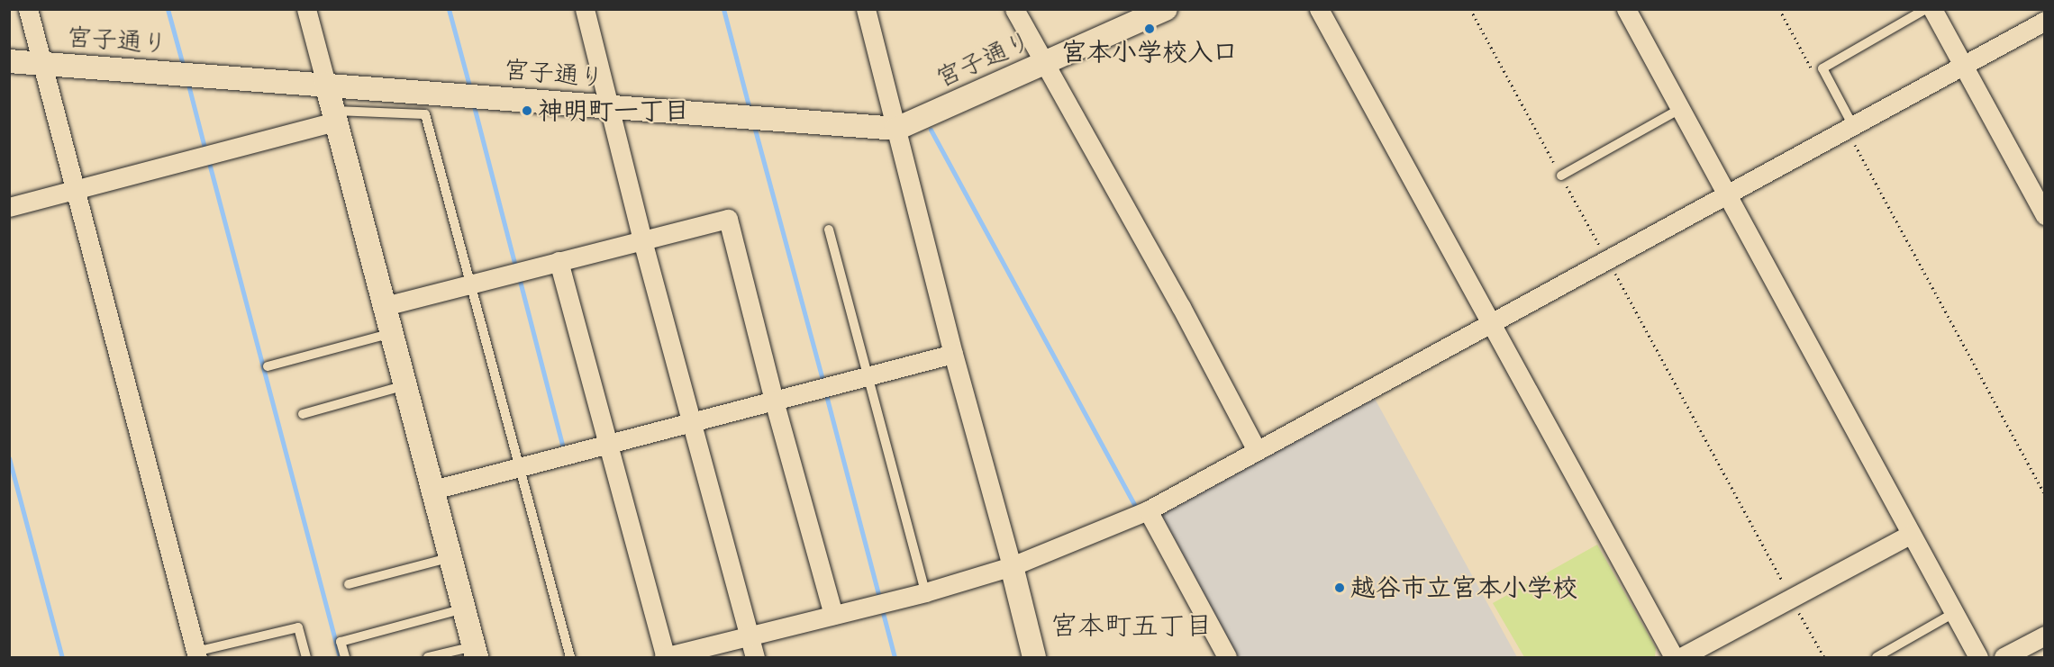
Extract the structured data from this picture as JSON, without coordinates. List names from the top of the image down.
{
  "streets": {
    "street": ["宮子通り"]
  },
  "districts": ["宮本町五丁目"],
  "places": ["宮本小学校入口", "神明町一丁目", "越谷市立宮本小学校"]
}
